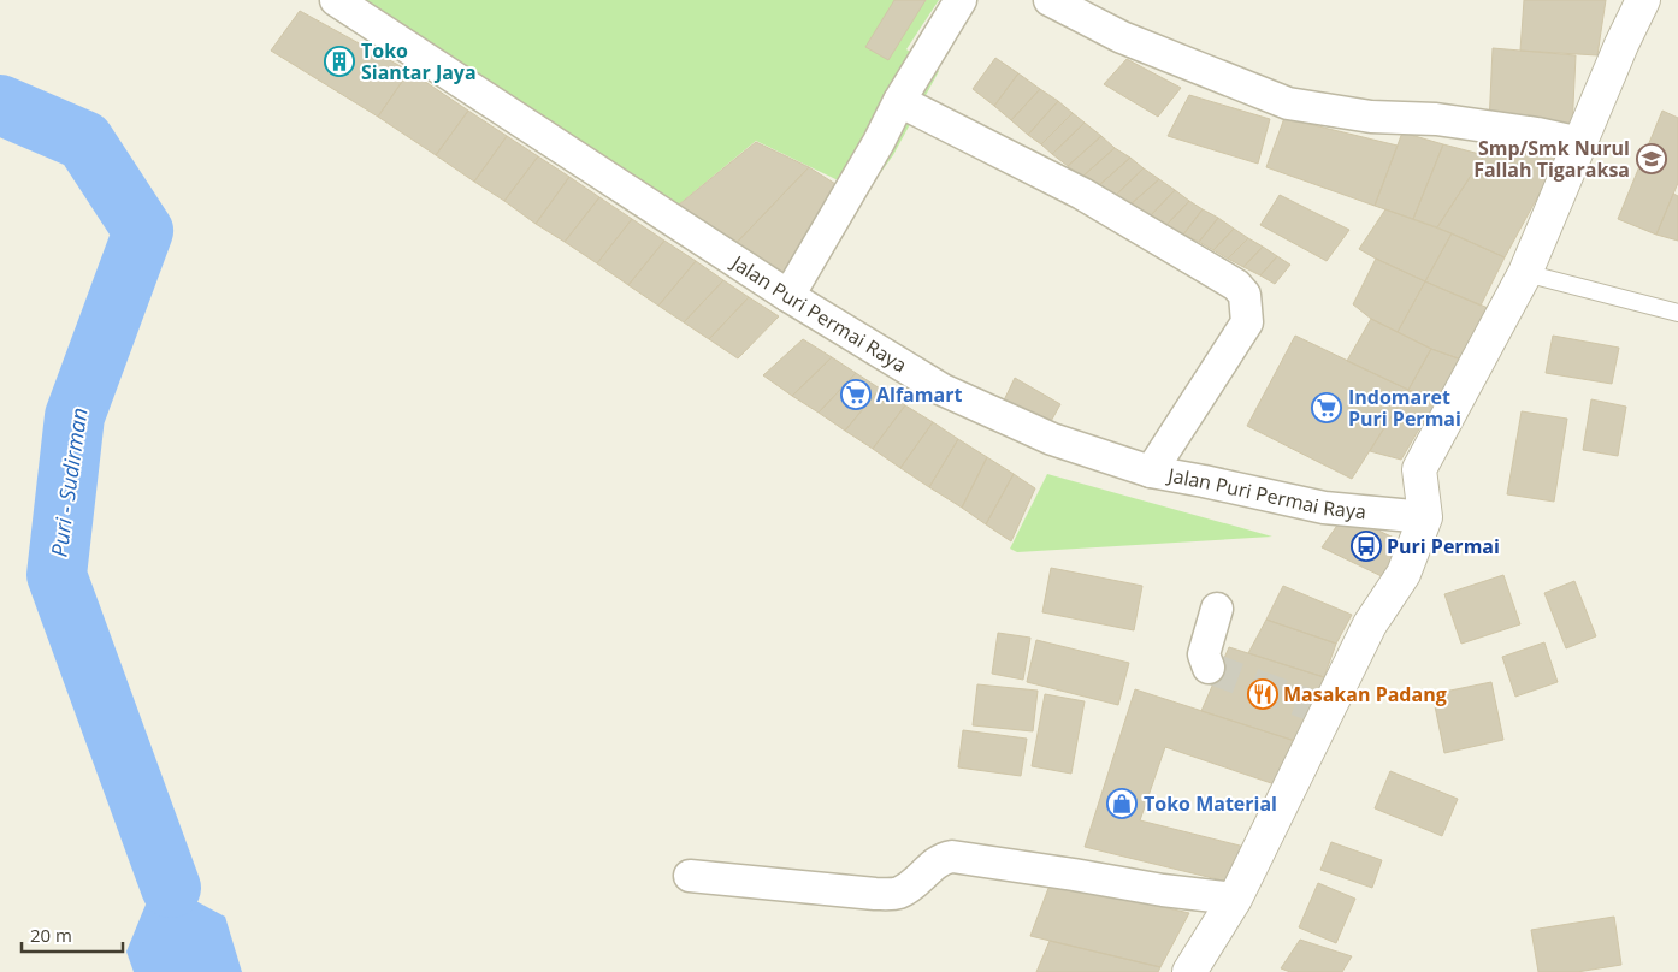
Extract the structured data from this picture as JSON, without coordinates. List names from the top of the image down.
{
  "streets": {
    "street": ["Jalan Puri Permai Raya"]
  },
  "water": ["Puri - Sudirman"],
  "places": {
    "building": ["Toko Siantar Jaya"],
    "school or university": ["Smp/Smk Nurul Fallah Tigaraksa"],
    "supermarket": ["Alfamart", "Indomaret Puri Permai"],
    "bus stop": ["Puri Permai"],
    "restaurant": ["Masakan Padang"],
    "shop": ["Toko Material"]
  },
  "scale_bar": "20 m"
}
